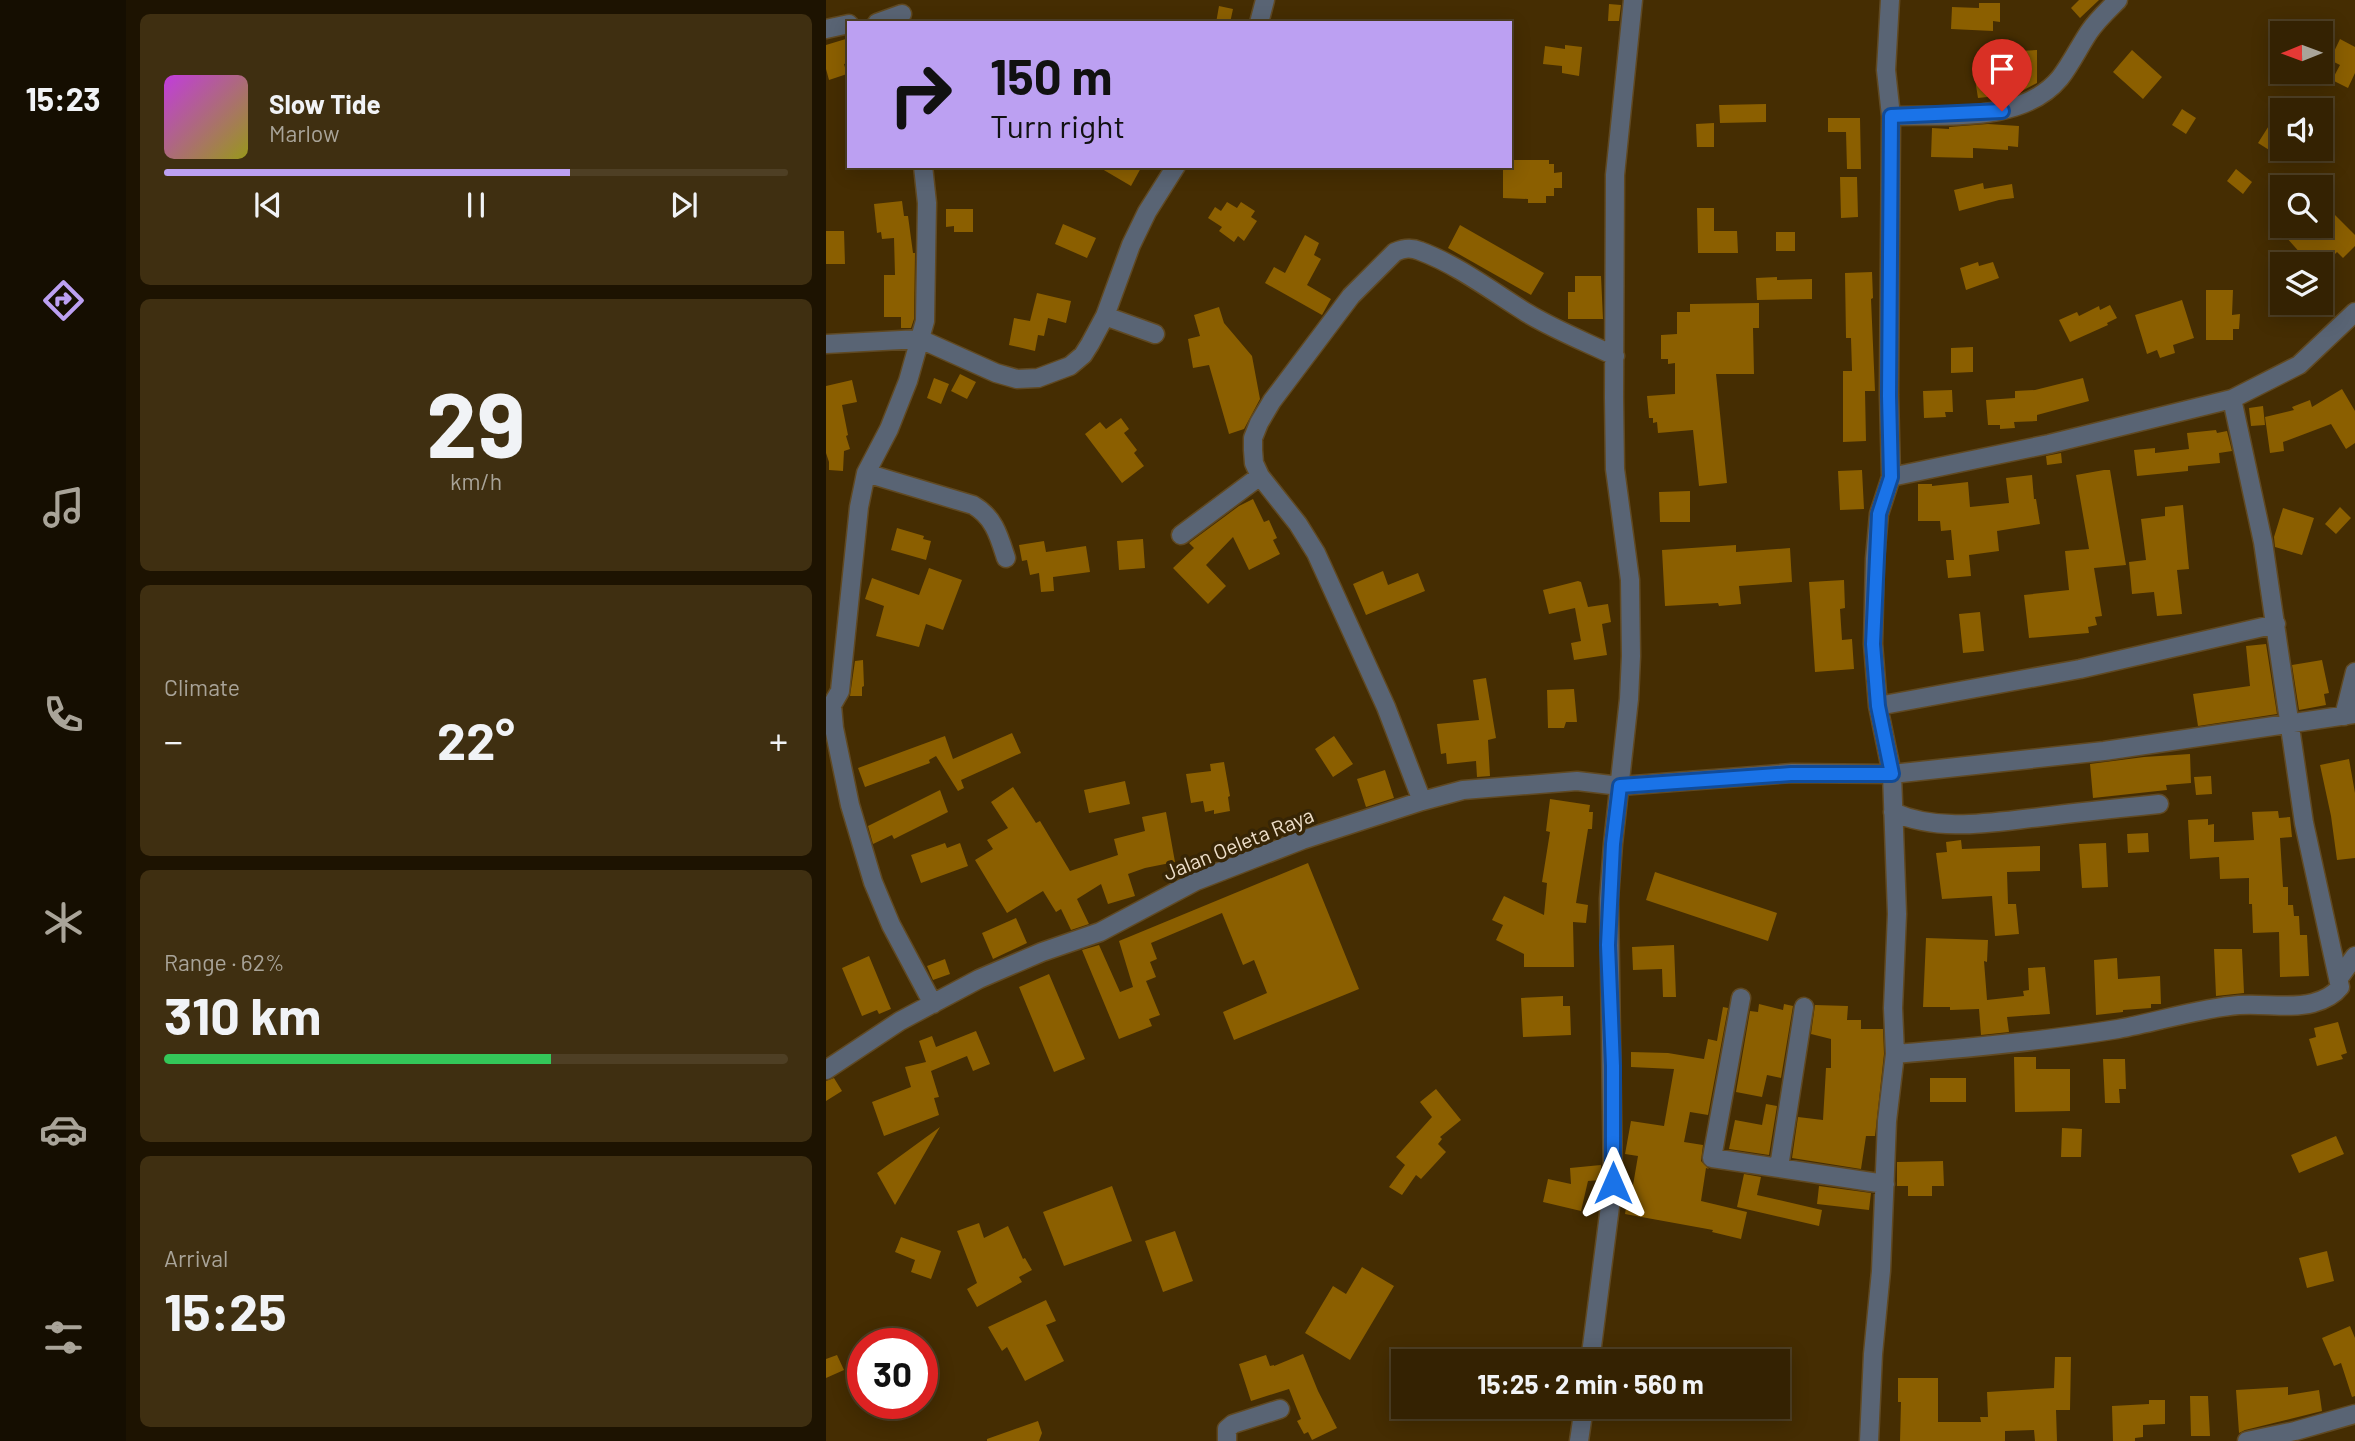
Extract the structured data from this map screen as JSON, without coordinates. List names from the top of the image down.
{
  "streets": {
    "street": ["Jalan Oeleta Raya"]
  },
  "north": "left",
  "page": {
    "tabs": "15:23",
    "turn": ["150 m", "Turn right"],
    "song": ["Slow Tide", "Marlow"],
    "tile": [
      ["29", "km/h"],
      "Climate",
      ["Range · 62%", "310 km"],
      ["Arrival", "15:25"]
    ],
    "heat": ["−", "22°", "+"],
    "limit": "30",
    "trip": "15:25 · 2 min · 560 m"
  }
}
